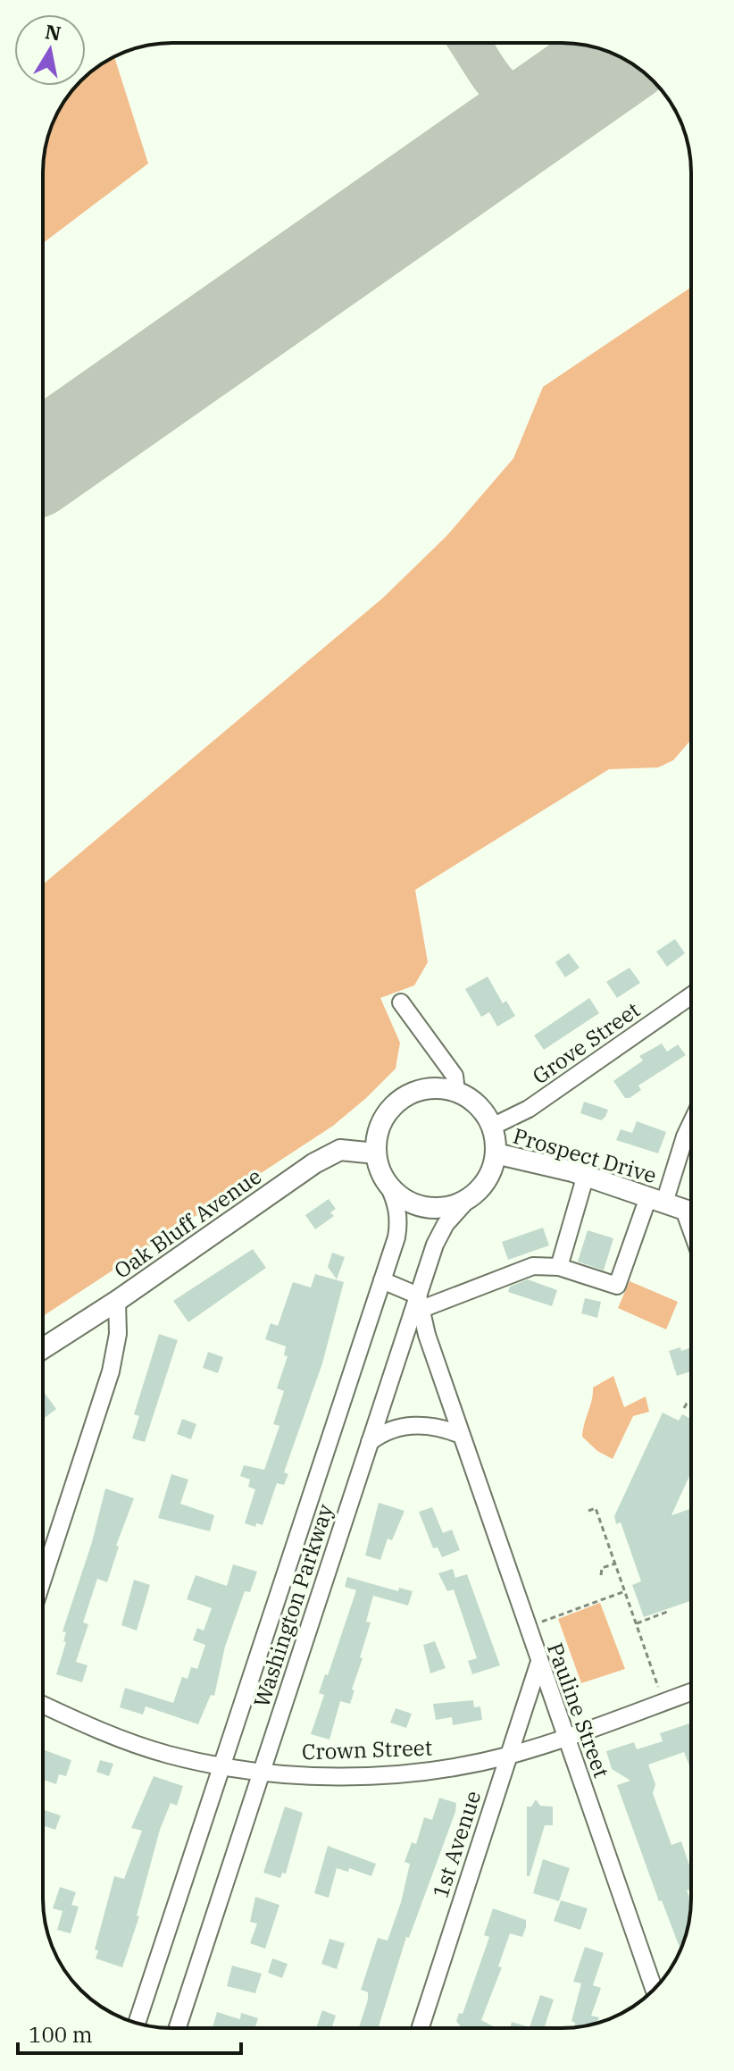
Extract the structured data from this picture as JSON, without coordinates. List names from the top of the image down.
{
  "streets": {
    "main road": ["Prospect Drive", "Oak Bluff Avenue"],
    "street": [
      "Grove Street",
      "Washington Parkway",
      "Pauline Street",
      "Crown Street",
      "1st Avenue"
    ]
  },
  "crossings": [
    ["Grove Street", "Prospect Drive"],
    ["Grove Street", "Oak Bluff Avenue"],
    ["Grove Street", "Washington Parkway"],
    ["Prospect Drive", "Oak Bluff Avenue"],
    ["Prospect Drive", "Washington Parkway"],
    ["Oak Bluff Avenue", "Washington Parkway"],
    ["Washington Parkway", "Pauline Street"],
    ["Washington Parkway", "Crown Street"],
    ["Pauline Street", "Crown Street"],
    ["Pauline Street", "1st Avenue"],
    ["Crown Street", "1st Avenue"]
  ],
  "scale_bar": "100 m",
  "north": "top"
}
